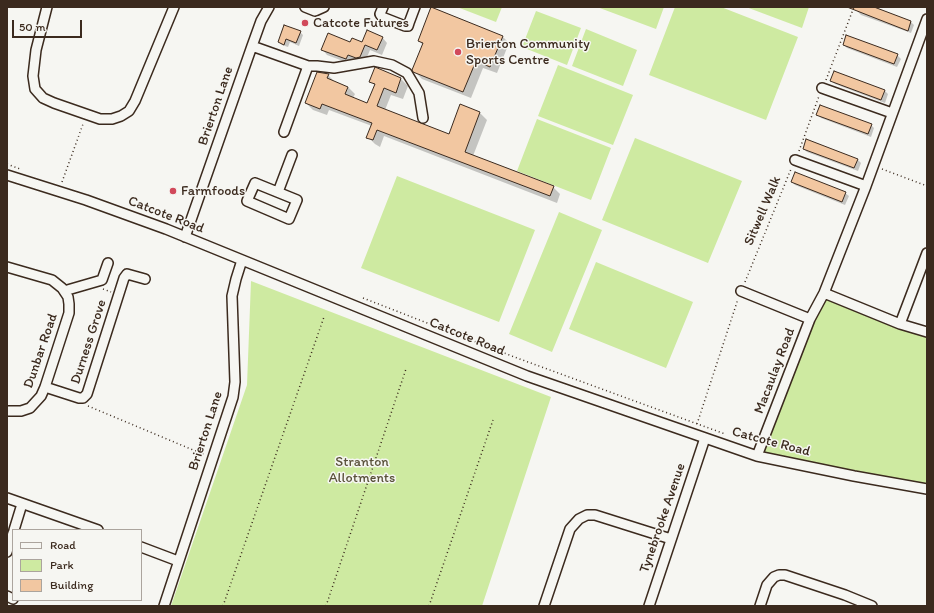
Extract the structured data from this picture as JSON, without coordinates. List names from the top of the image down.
{
  "streets": {
    "street": [
      "Brierton Lane",
      "Catcote Road",
      "Durness Grove",
      "Dunbar Road",
      "Macaulay Road",
      "Tynebrooke Avenue"
    ],
    "path": ["Sitwell Walk"]
  },
  "crossings": [
    ["Brierton Lane", "Catcote Road"],
    ["Sitwell Walk", "Macaulay Road"],
    ["Catcote Road", "Macaulay Road"],
    ["Catcote Road", "Tynebrooke Avenue"],
    ["Durness Grove", "Dunbar Road"]
  ],
  "parks": ["Stranton Allotments"],
  "places": ["Catcote Futures", "Brierton Community Sports Centre", "Farmfoods"],
  "legend": ["Road", "Park", "Building"],
  "scale_bar": "50 m"
}
